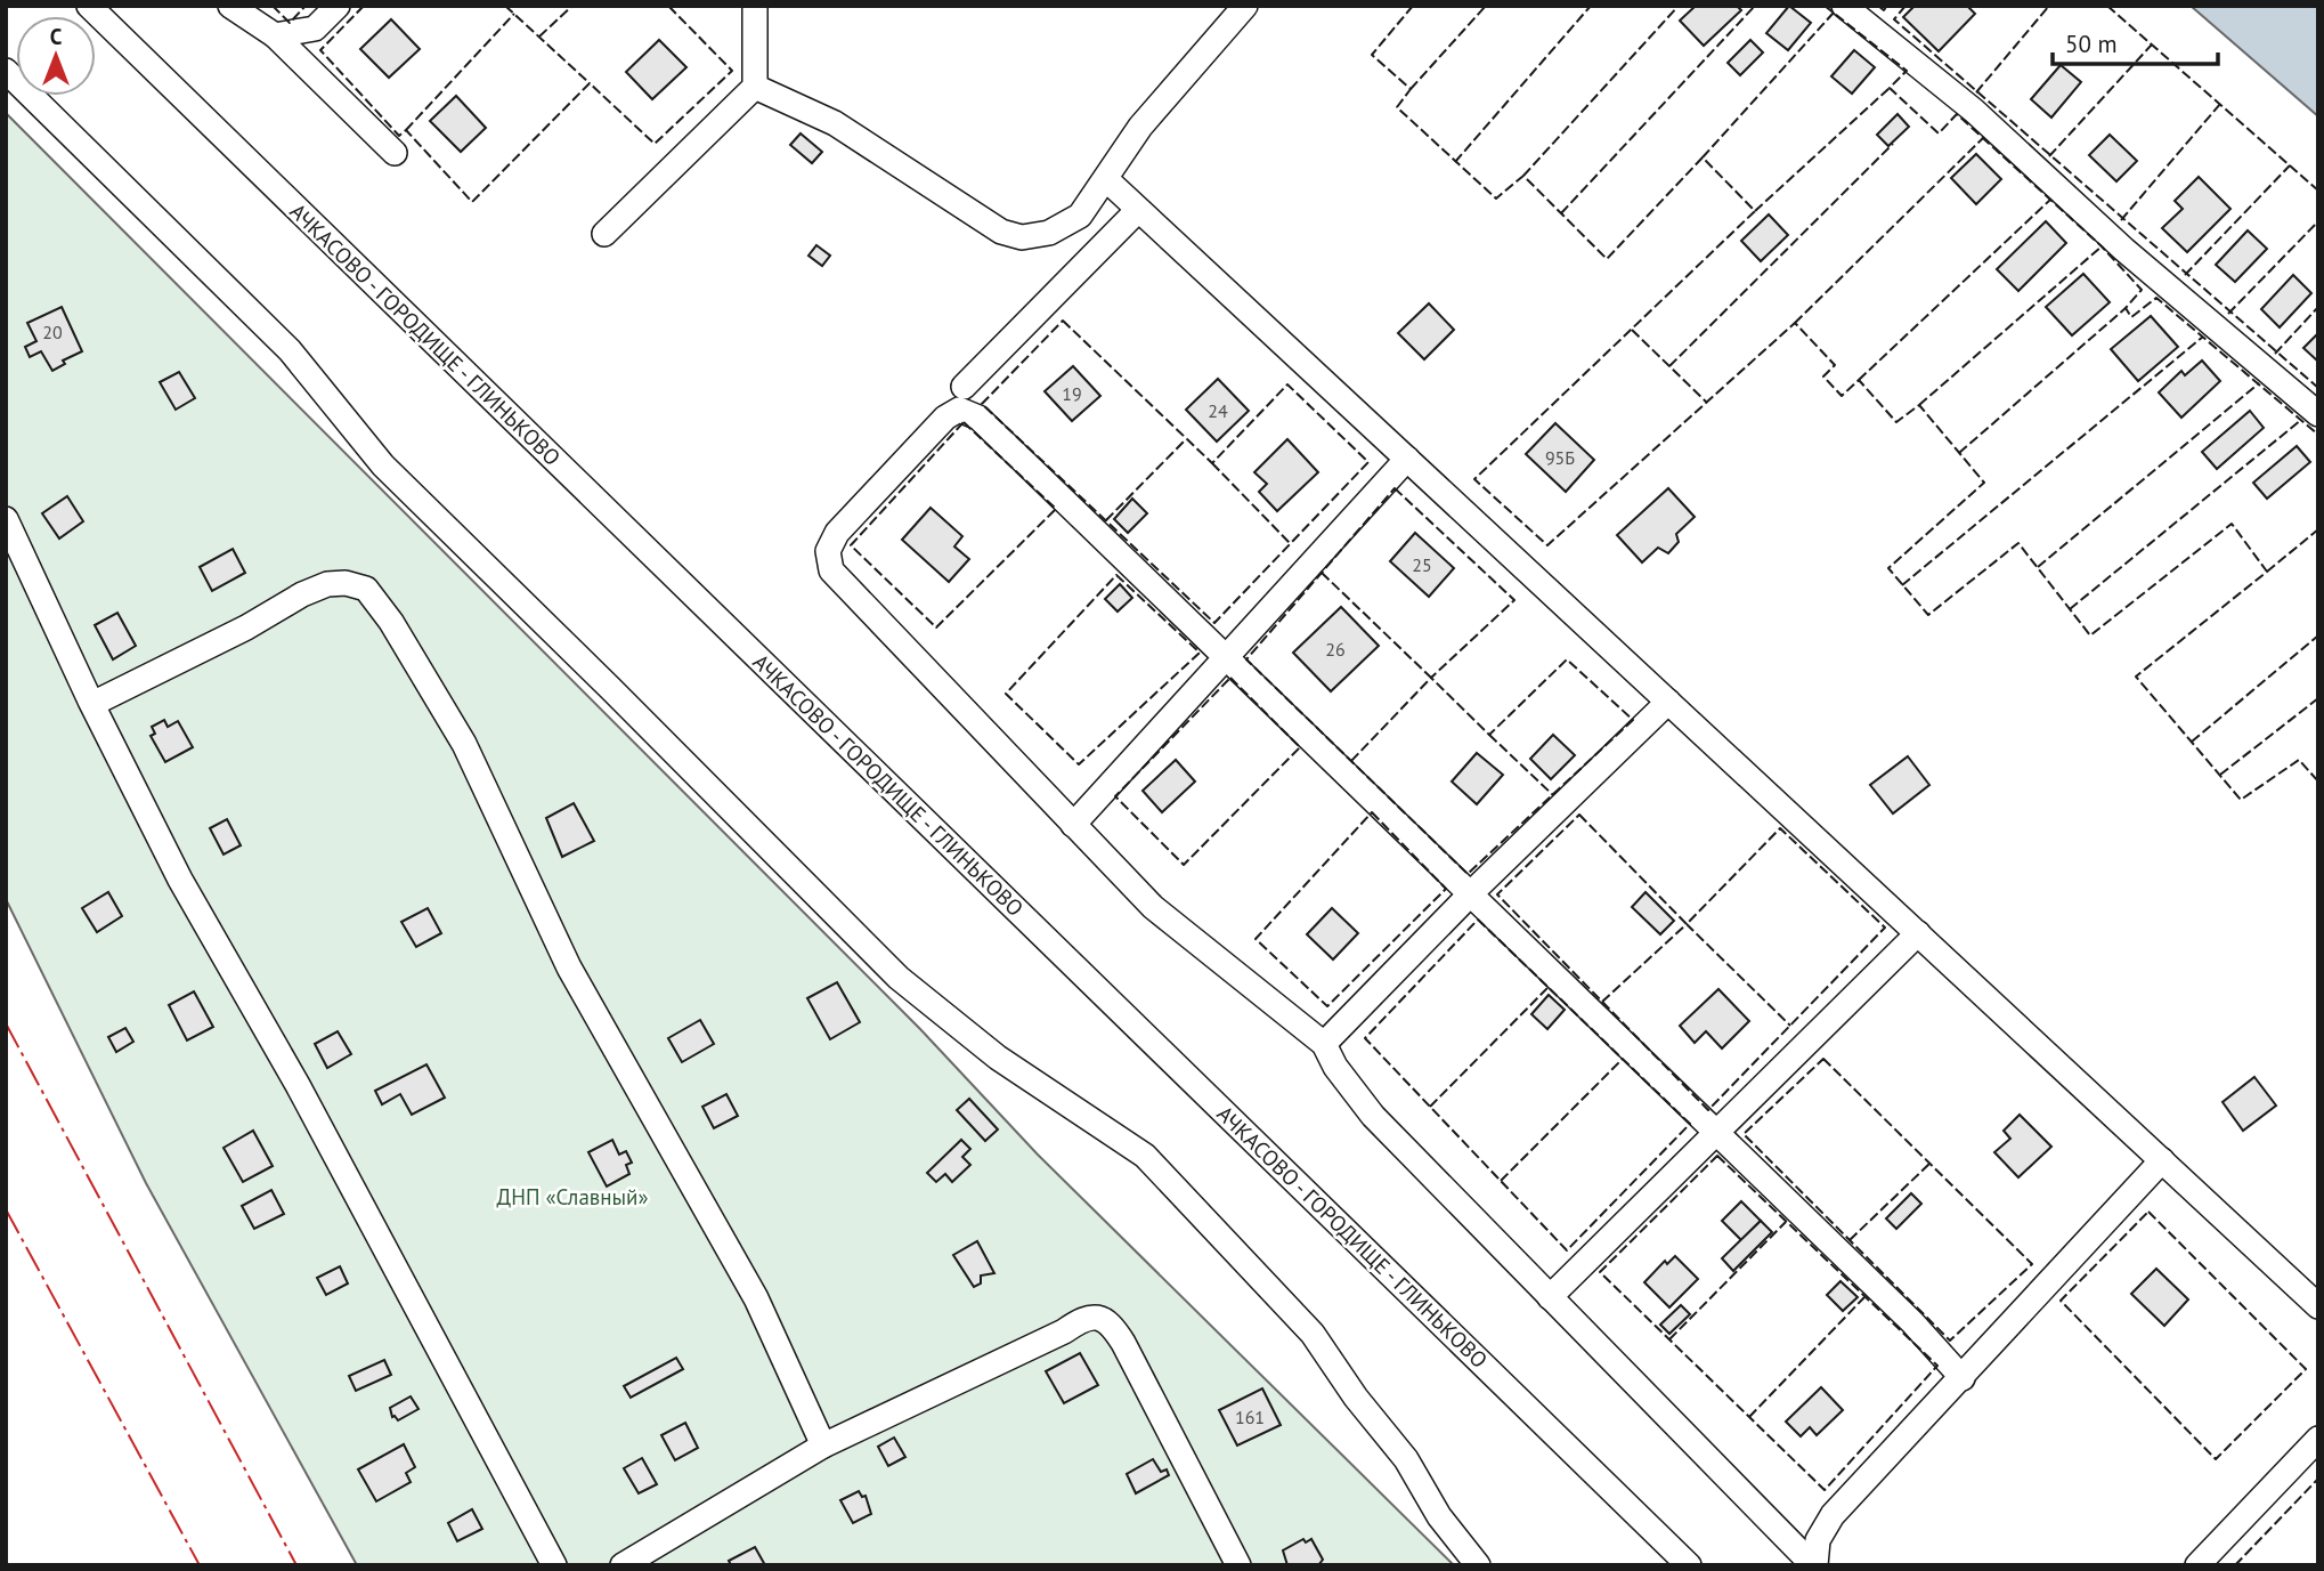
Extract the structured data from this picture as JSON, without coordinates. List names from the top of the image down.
{
  "streets": {
    "street": ["АЧКАСОВО - ГОРОДИЩЕ - ГЛИНЬКОВО"]
  },
  "parks": ["ДНП «Славный»"],
  "house_numbers": [
    "20",
    "19",
    "24",
    "95Б",
    "25",
    "26",
    "161"
  ],
  "scale_bar": "50 m",
  "north": "top"
}
